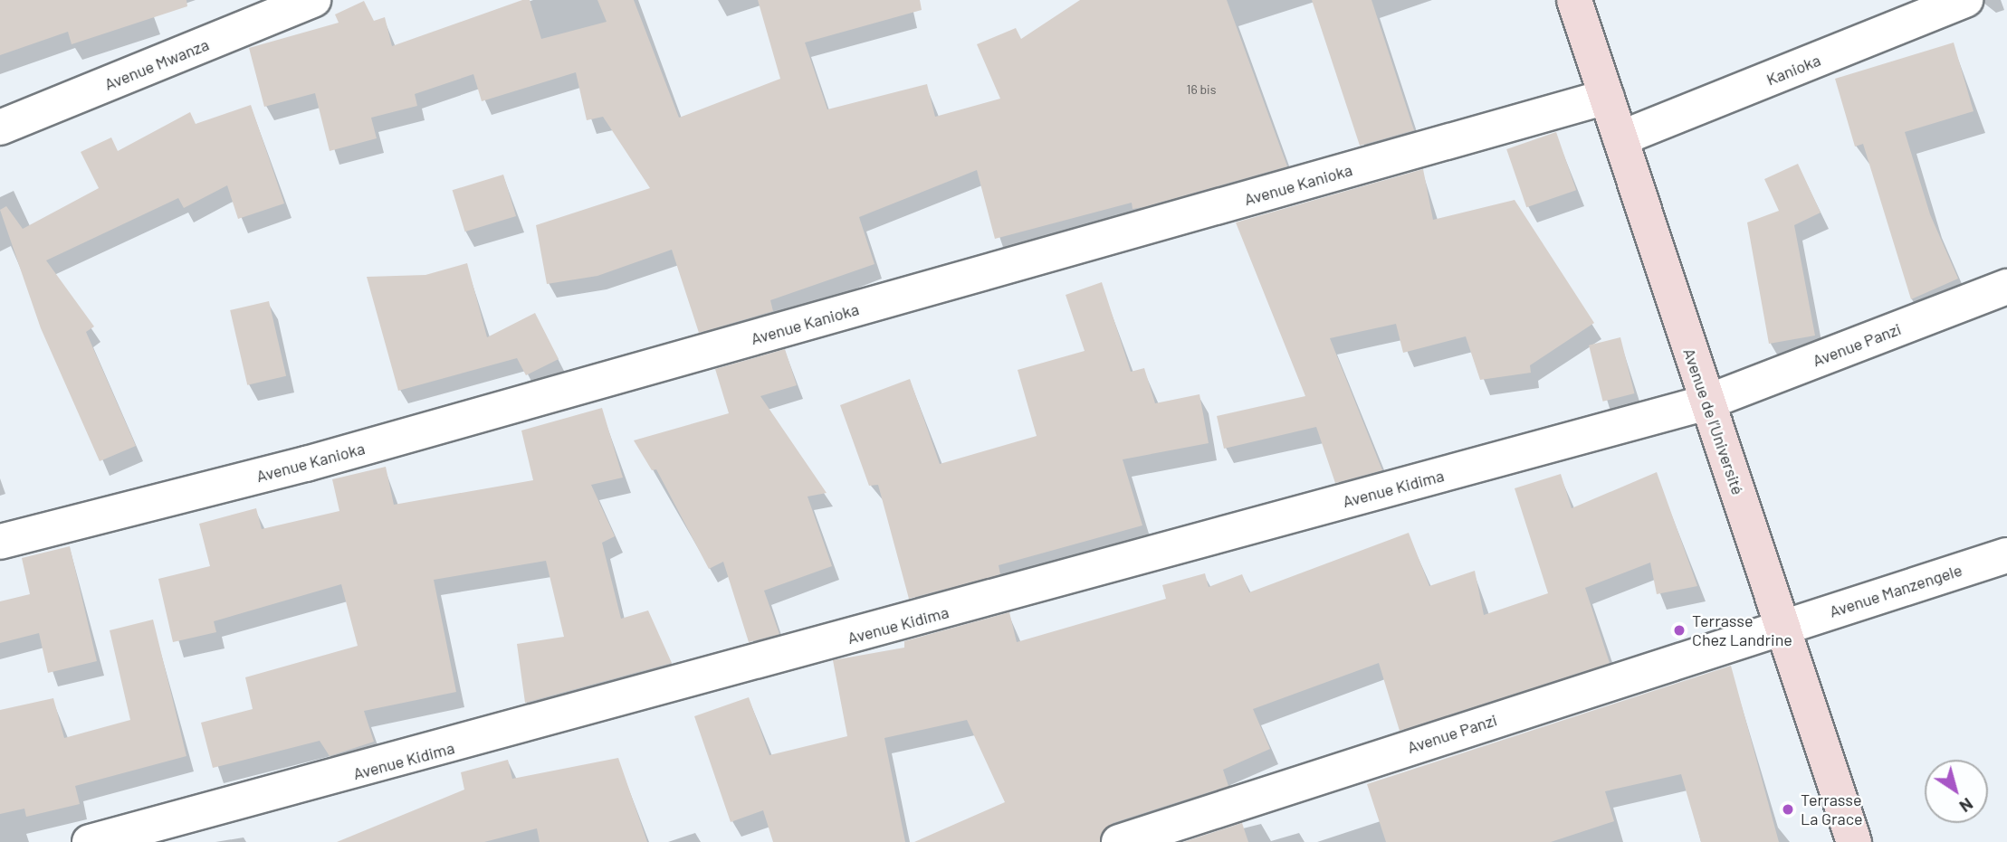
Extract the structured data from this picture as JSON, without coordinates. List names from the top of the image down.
{
  "streets": {
    "main road": ["Avenue de l’Université"],
    "street": [
      "Avenue Mwanza",
      "Kanioka",
      "Avenue Kanioka",
      "Avenue Panzi",
      "Avenue Kidima",
      "Avenue Manzengele"
    ]
  },
  "crossings": [
    ["Kanioka", "Avenue de l’Université"],
    ["Avenue Kanioka", "Avenue de l’Université"],
    ["Avenue Panzi", "Avenue de l’Université"],
    ["Avenue Panzi", "Avenue Kidima"],
    ["Avenue Panzi", "Avenue Manzengele"],
    ["Avenue de l’Université", "Avenue Kidima"],
    ["Avenue de l’Université", "Avenue Manzengele"]
  ],
  "places": ["Terrasse Chez Landrine", "Terrasse La Grace"],
  "house_numbers": ["16 bis"],
  "north": "bottom right"
}
